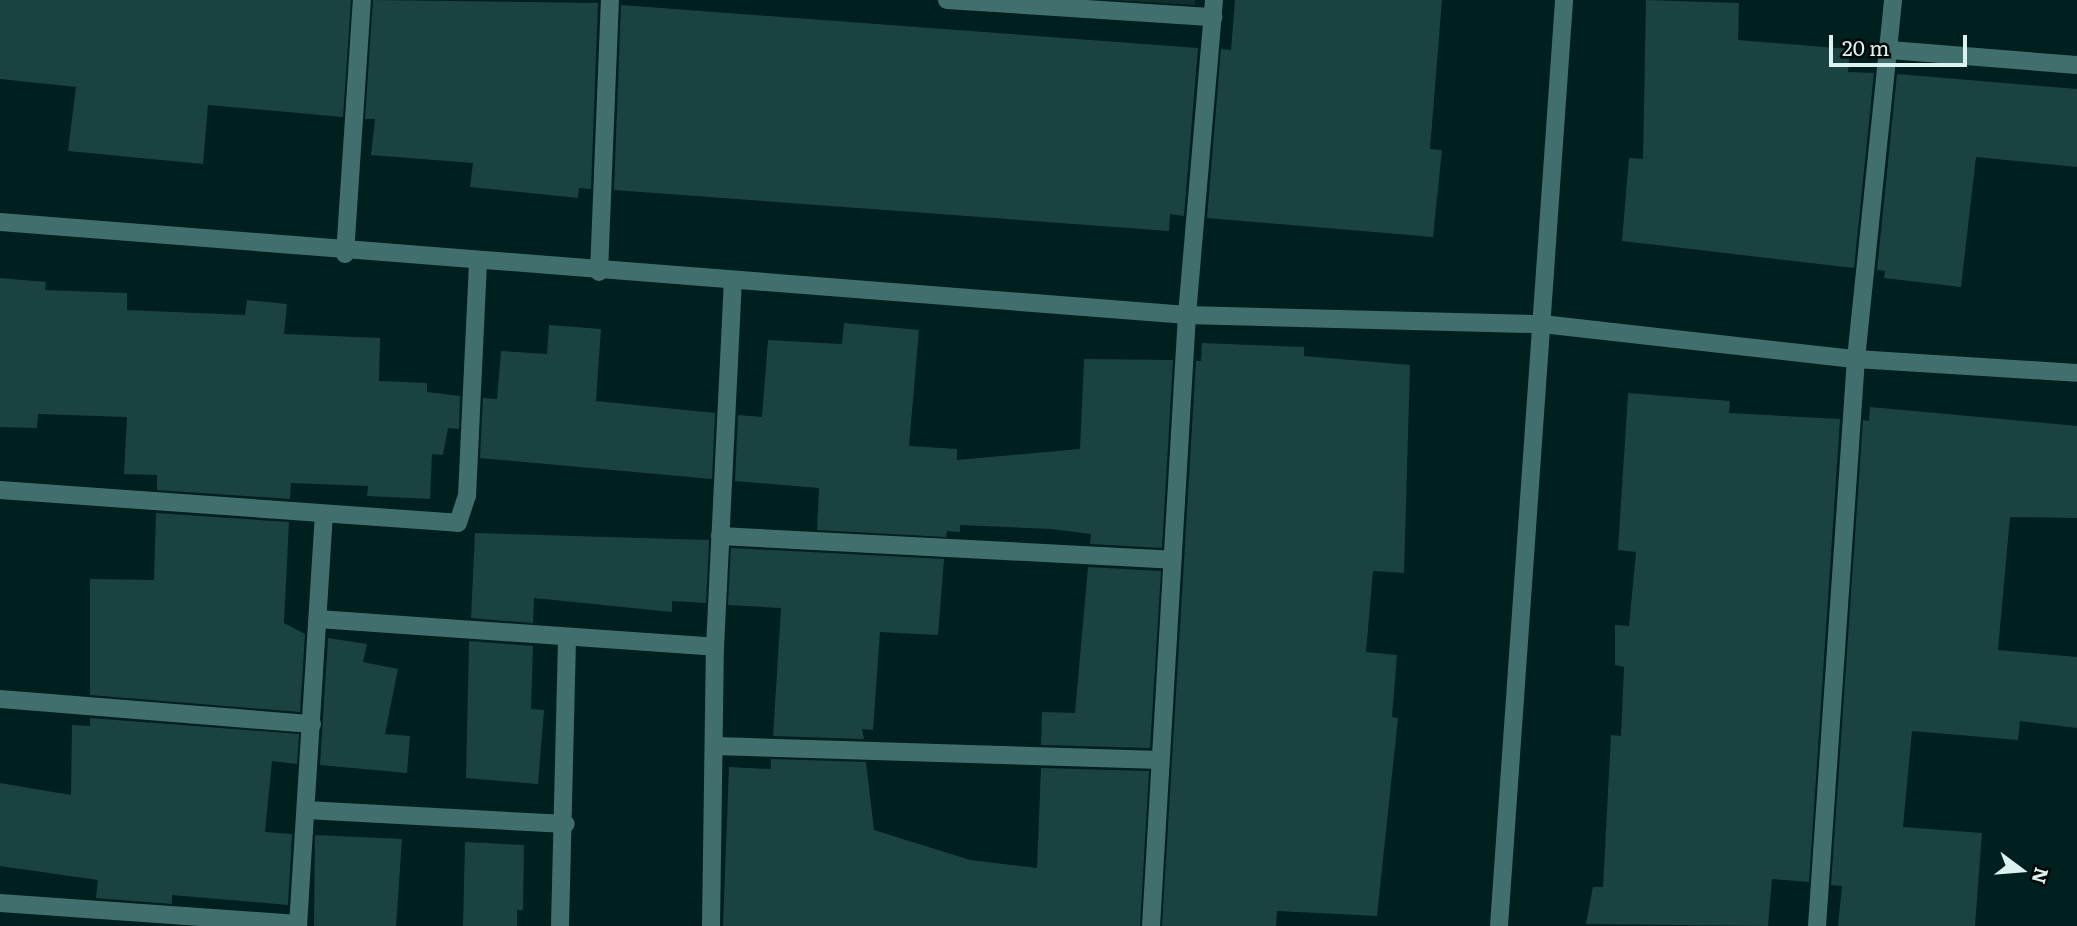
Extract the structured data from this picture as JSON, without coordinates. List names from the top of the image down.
{
  "scale_bar": "20 m",
  "north": "right"
}
